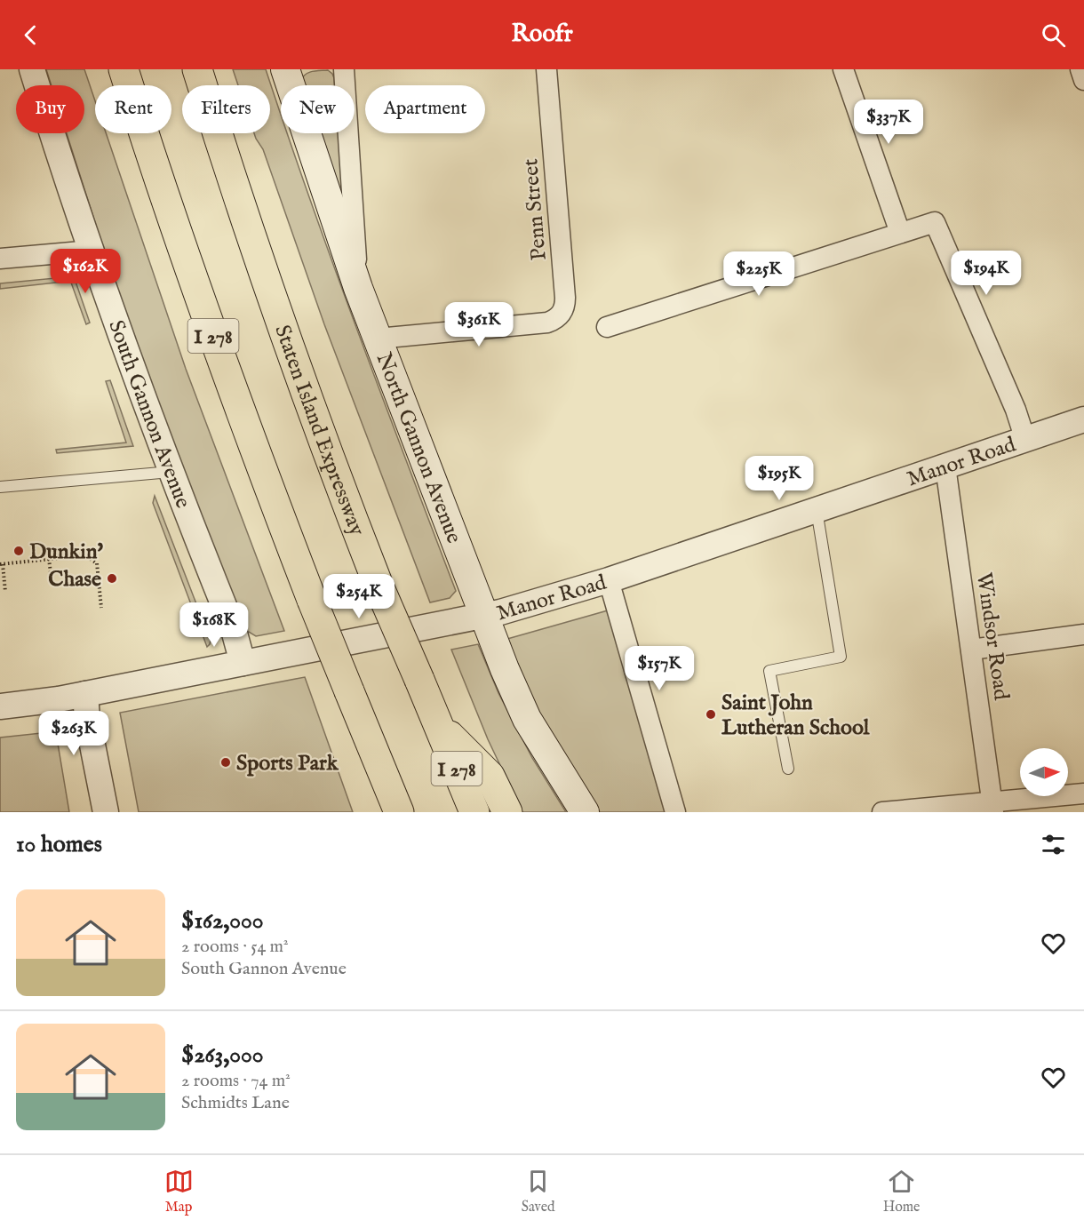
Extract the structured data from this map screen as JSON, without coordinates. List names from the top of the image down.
{
  "streets": {
    "highway": ["I 278", "Staten Island Expressway"],
    "main road": ["North Gannon Avenue"],
    "street": [
      "Penn Street",
      "South Gannon Avenue",
      "Manor Road",
      "Windsor Road"
    ]
  },
  "crossings": [
    ["Penn Street", "North Gannon Avenue"],
    ["South Gannon Avenue", "Manor Road"],
    ["North Gannon Avenue", "Manor Road"],
    ["Manor Road", "Windsor Road"]
  ],
  "places": [
    "Dunkin'",
    "Chase",
    "Saint John Lutheran School",
    "Sports Park"
  ],
  "north": "right",
  "page": {
    "header": "Roofr",
    "chip": [
      "Buy",
      "Rent",
      "Filters",
      "New",
      "Apartment"
    ],
    "price": [
      "$337K",
      "$162K",
      "$194K",
      "$225K",
      "$361K",
      "$195K",
      "$254K",
      "$168K",
      "$157K",
      "$263K"
    ],
    "heading": "10 homes",
    "list": [
      {
        "name": "$162,000",
        "note": "2 rooms · 54 m² · South Gannon Avenue"
      },
      {
        "name": "$263,000",
        "note": "2 rooms · 74 m² · Schmidts Lane"
      }
    ],
    "tabs": ["Map", "Saved", "Home"]
  }
}
